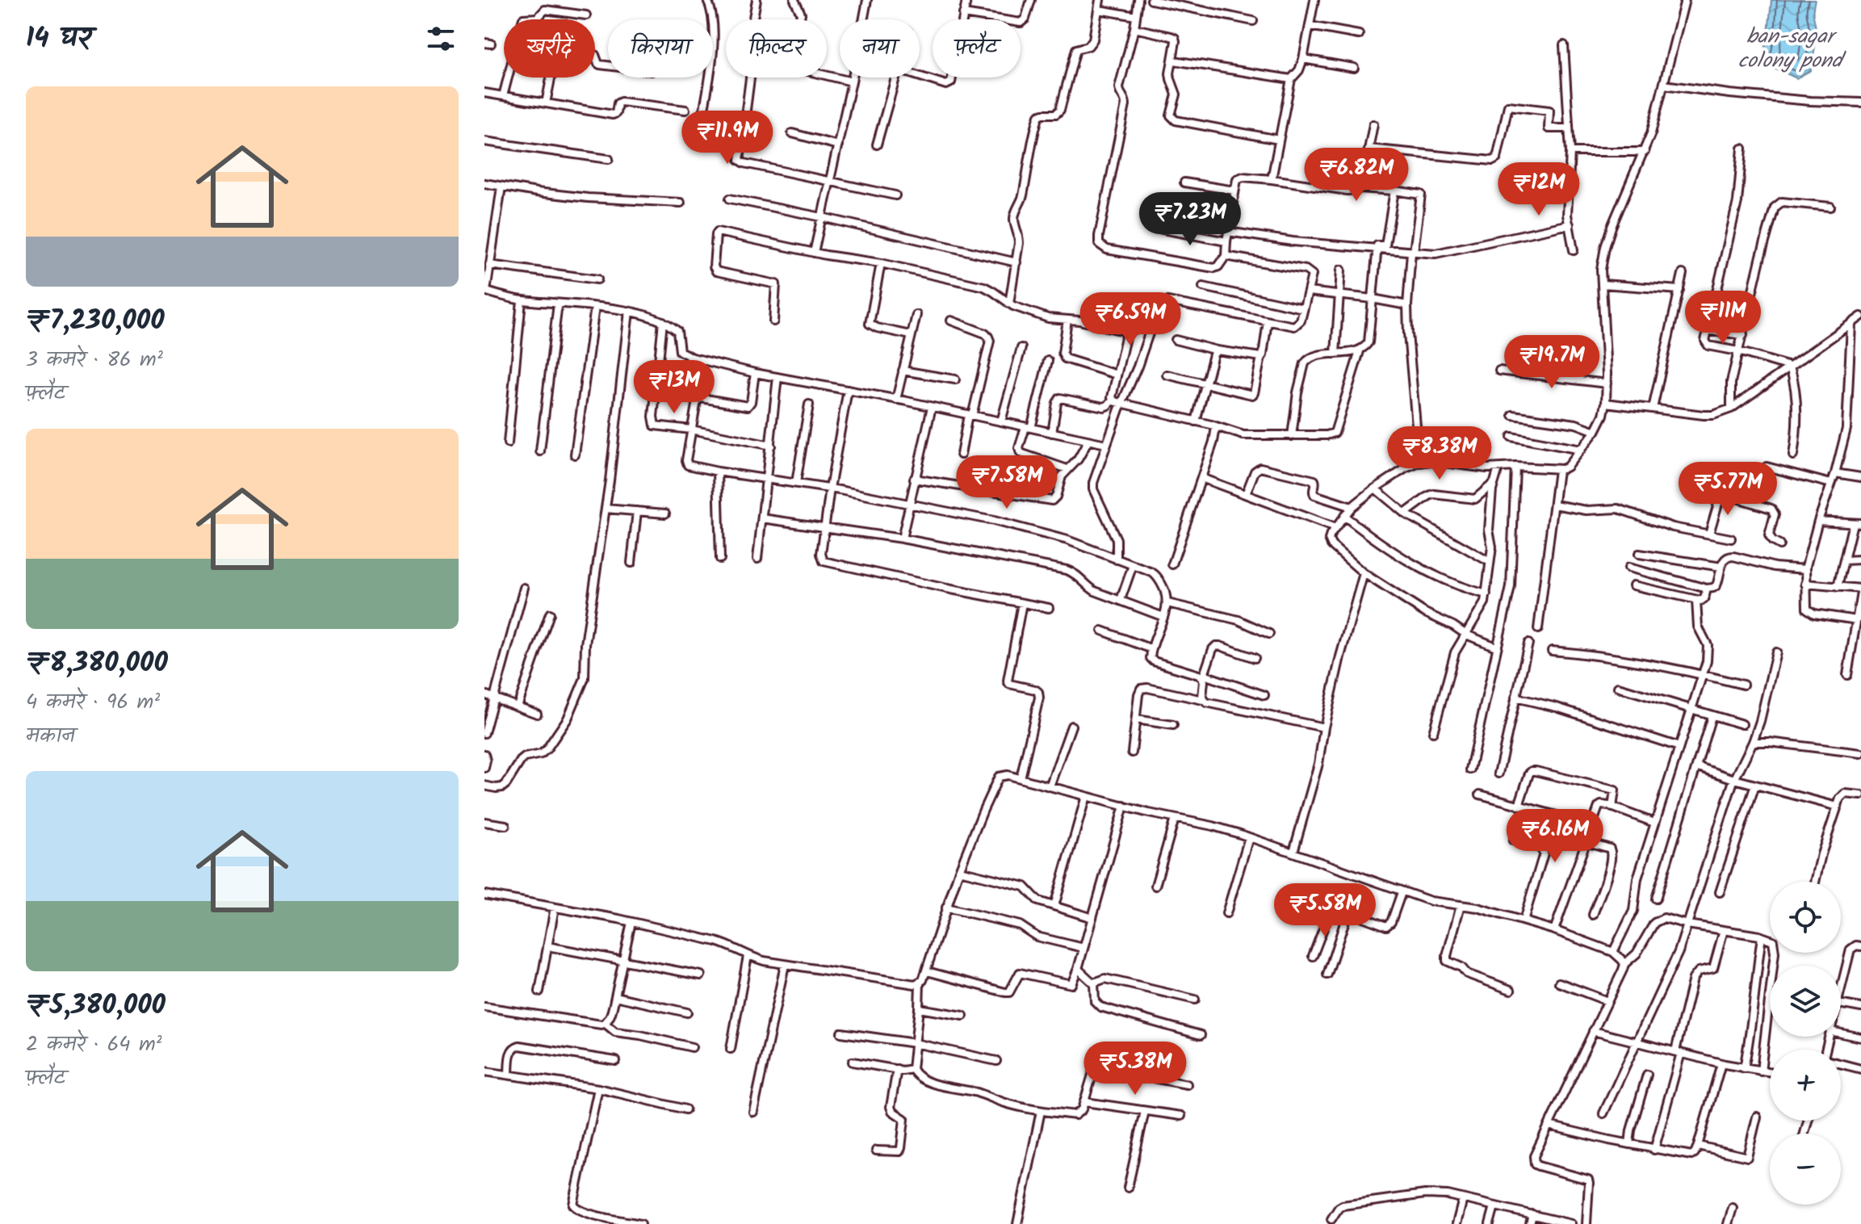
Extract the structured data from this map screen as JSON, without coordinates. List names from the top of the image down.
{
  "water": ["ban-sagar colony pond"],
  "page": {
    "heading": "14 घर",
    "chip": [
      "खरीदें",
      "किराया",
      "फ़िल्टर",
      "नया",
      "फ़्लैट"
    ],
    "list": [
      {
        "name": "₹7,230,000",
        "note": "3 कमरे · 86 m² · फ़्लैट"
      },
      {
        "name": "₹8,380,000",
        "note": "4 कमरे · 96 m² · मकान"
      },
      {
        "name": "₹5,380,000",
        "note": "2 कमरे · 64 m² · फ़्लैट"
      }
    ],
    "price": [
      "₹11.9M",
      "₹6.82M",
      "₹12M",
      "₹7.23M",
      "₹11M",
      "₹6.59M",
      "₹19.7M",
      "₹13M",
      "₹8.38M",
      "₹7.58M",
      "₹5.77M",
      "₹6.16M",
      "₹5.58M",
      "₹5.38M"
    ],
    "map_buttons": ["+", "−"]
  }
}
